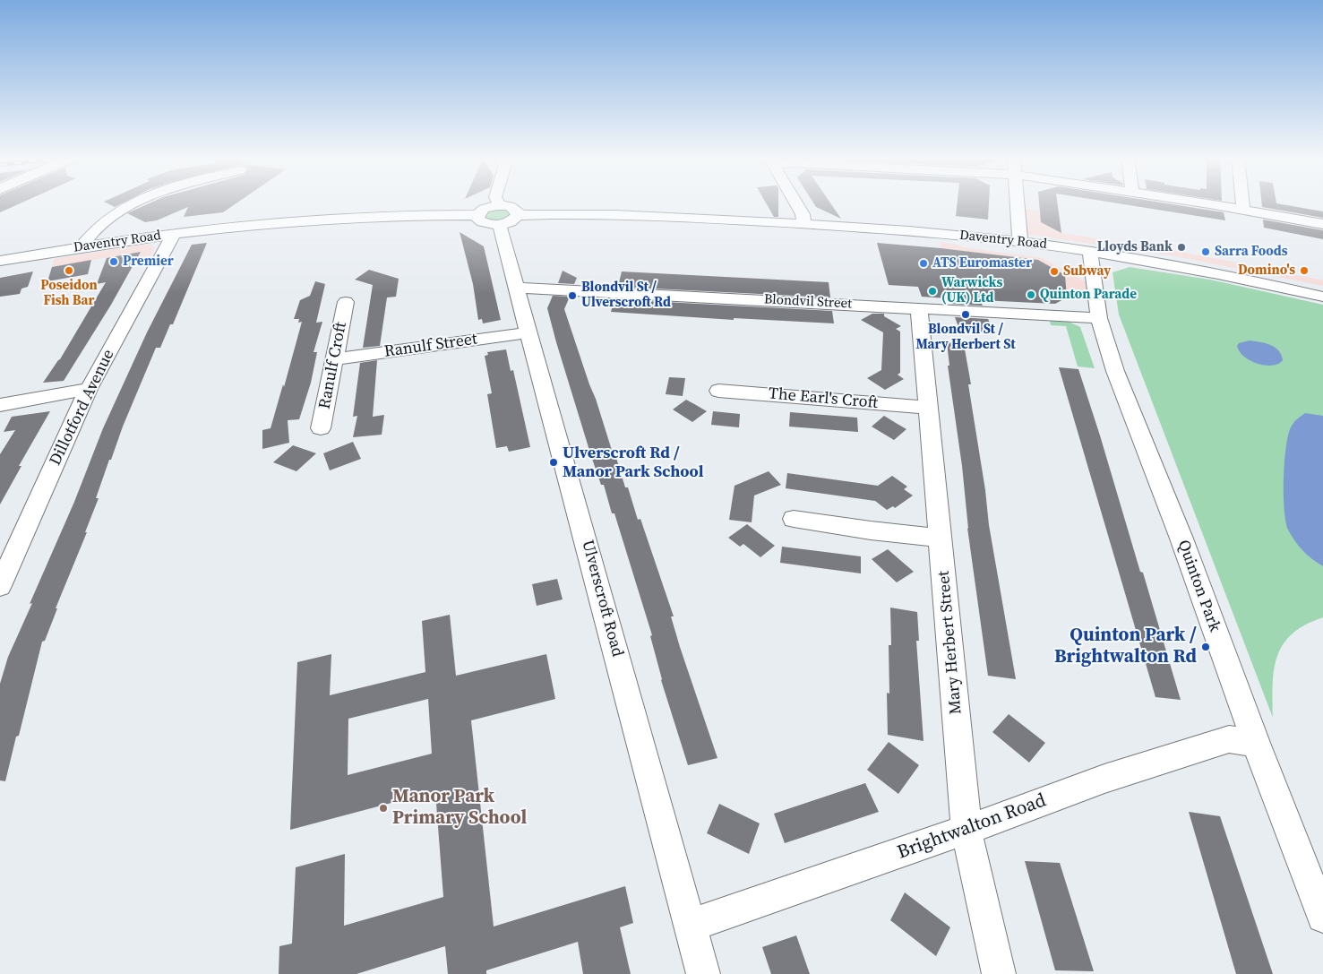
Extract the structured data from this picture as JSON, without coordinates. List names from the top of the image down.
{
  "streets": {
    "street": [
      "Daventry Road",
      "Blondvil Street",
      "Ranulf Street",
      "Ranulf Croft",
      "The Earl's Croft",
      "Dillotford Avenue",
      "Quinton Park",
      "Ulverscroft Road",
      "Mary Herbert Street",
      "Brightwalton Road"
    ]
  },
  "crossings": [
    ["Daventry Road", "Dillotford Avenue"],
    ["Daventry Road", "Quinton Park"],
    ["Daventry Road", "Ulverscroft Road"],
    ["Blondvil Street", "Quinton Park"],
    ["Blondvil Street", "Ulverscroft Road"],
    ["Blondvil Street", "Mary Herbert Street"],
    ["Ranulf Street", "Ranulf Croft"],
    ["Ranulf Street", "Ulverscroft Road"],
    ["The Earl's Croft", "Mary Herbert Street"],
    ["Quinton Park", "Brightwalton Road"],
    ["Ulverscroft Road", "Brightwalton Road"],
    ["Mary Herbert Street", "Brightwalton Road"]
  ],
  "places": [
    "Lloyds Bank",
    "Sarra Foods",
    "Premier",
    "ATS Euromaster",
    "Poseidon Fish Bar",
    "Domino's",
    "Subway",
    "Warwicks (UK) Ltd",
    "Quinton Parade",
    "Blondvil St / Ulverscroft Rd",
    "Blondvil St / Mary Herbert St",
    "Ulverscroft Rd / Manor Park School",
    "Quinton Park / Brightwalton Rd",
    "Manor Park Primary School"
  ]
}
